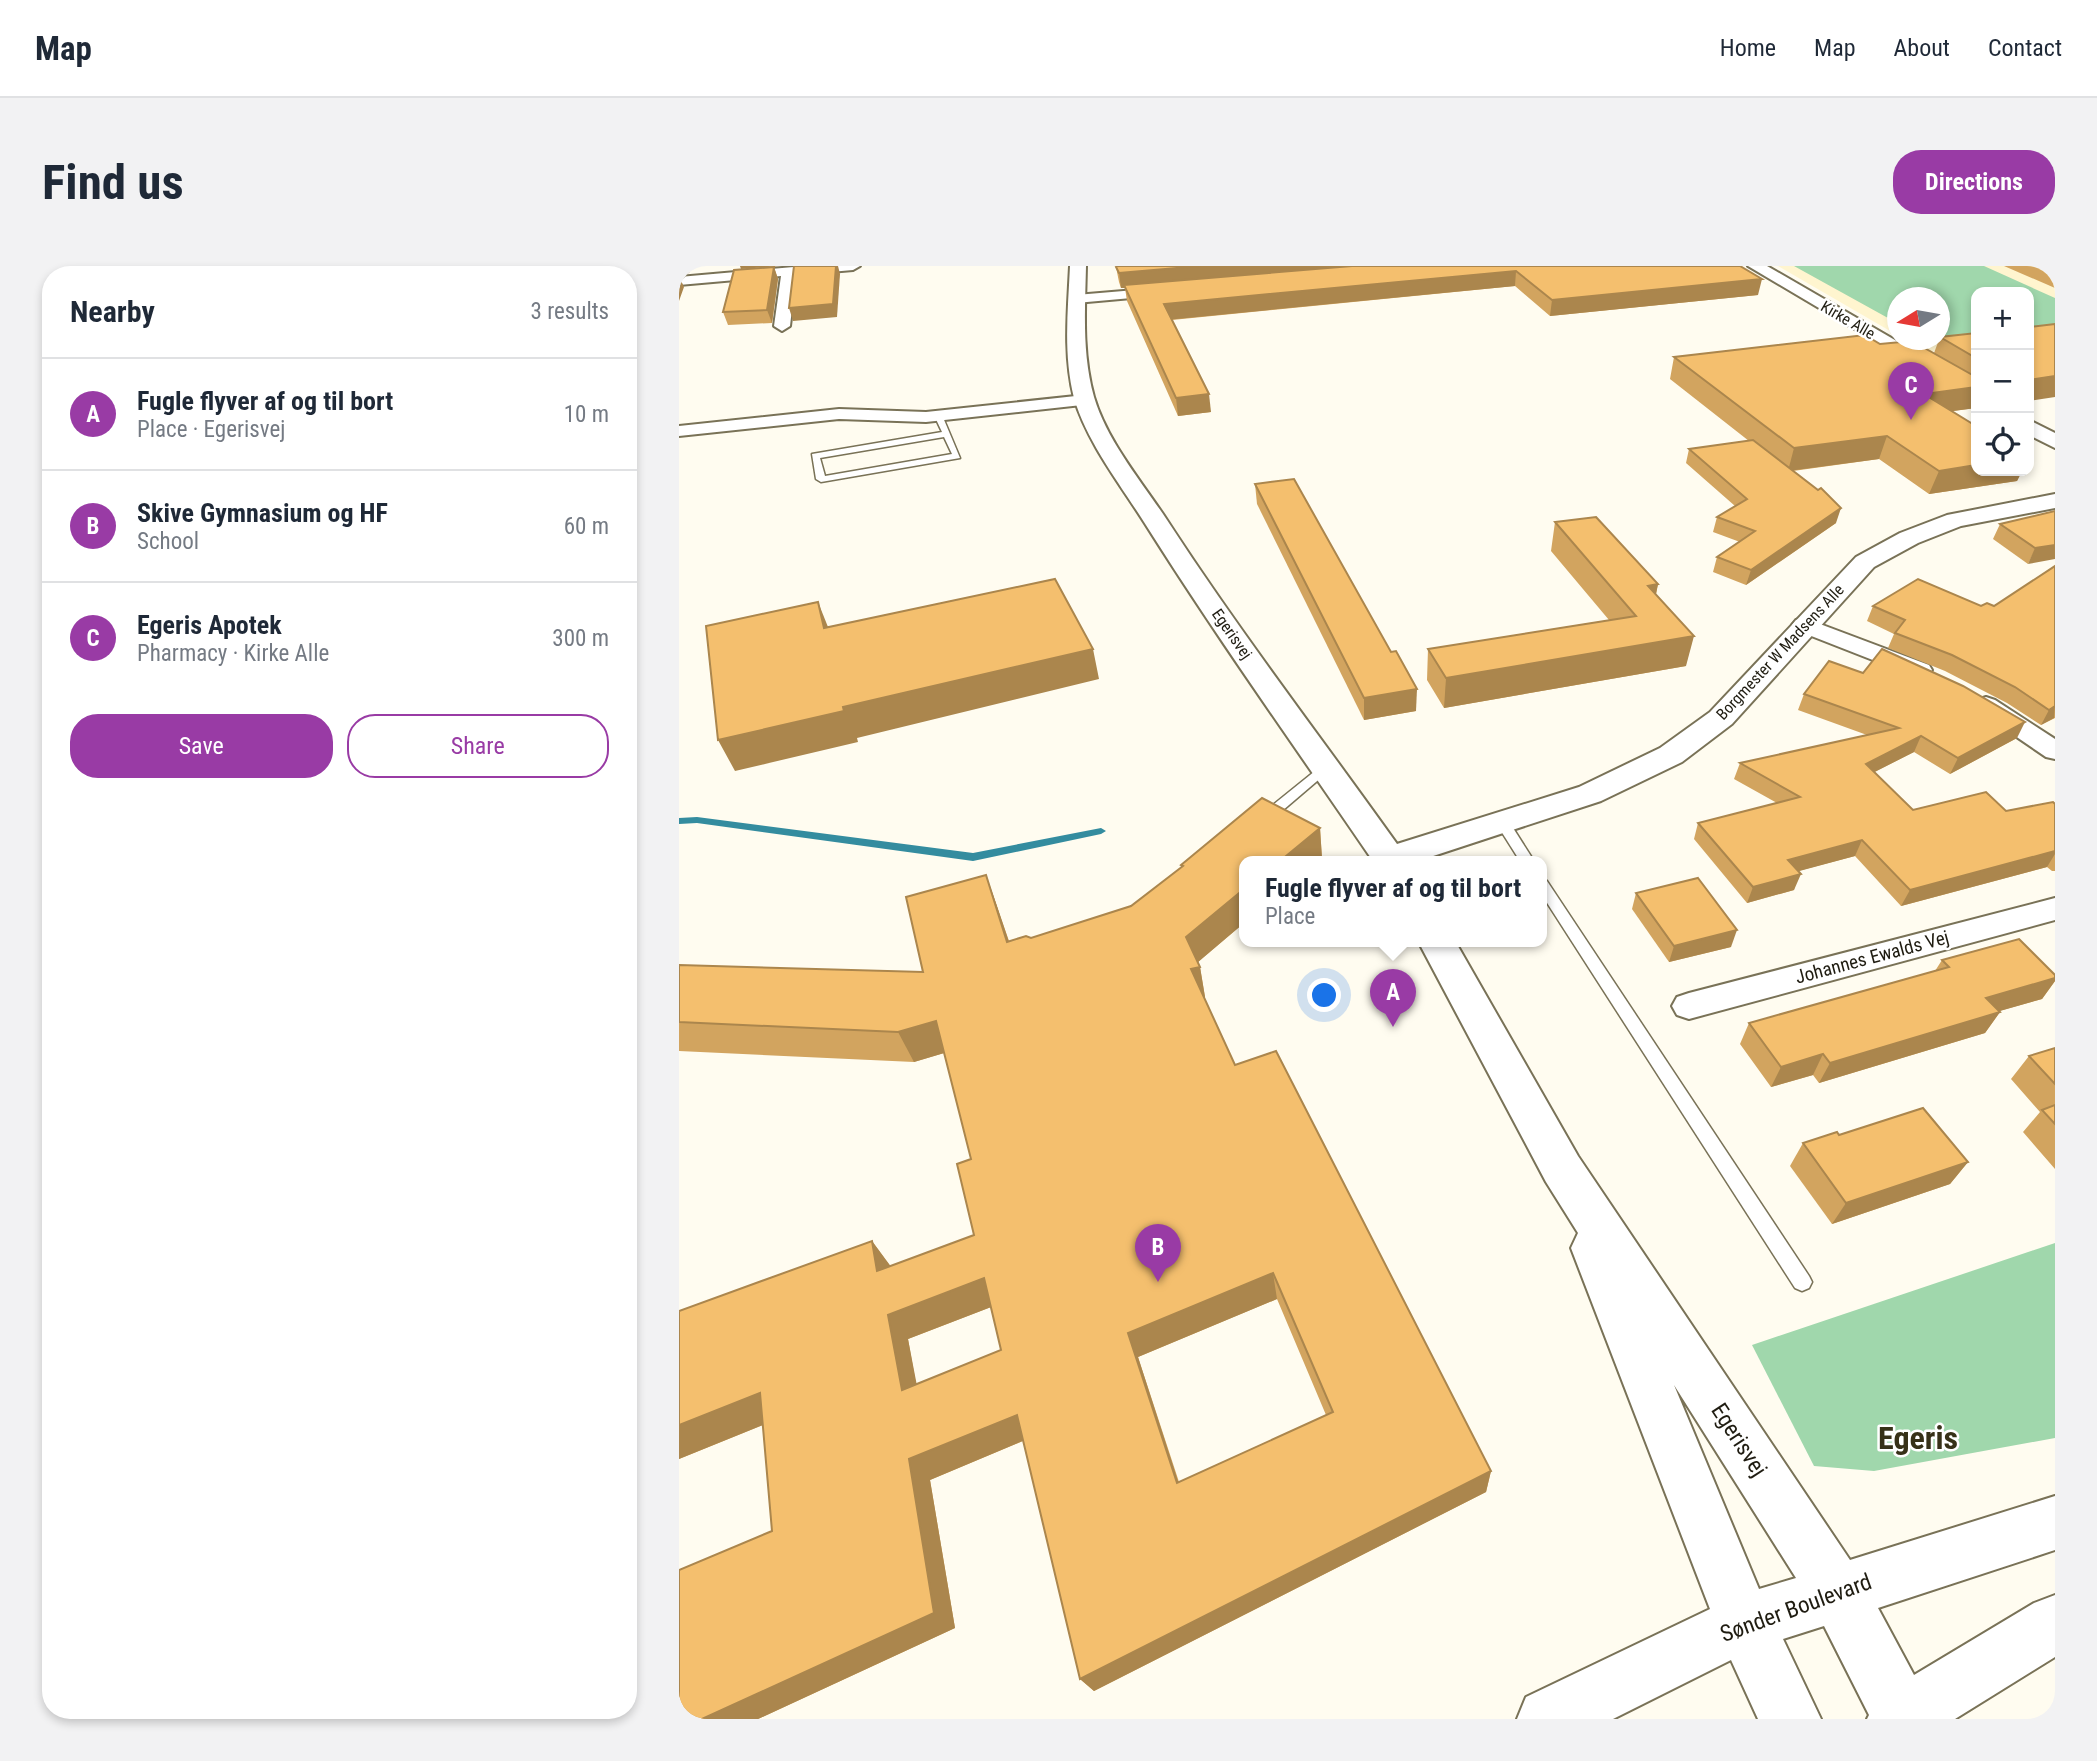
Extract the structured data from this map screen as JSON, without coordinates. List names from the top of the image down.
{
  "streets": {
    "street": [
      "Kirke Alle",
      "Egerisvej",
      "Borgmester W Madsens Alle",
      "Johannes Ewalds Vej",
      "Sønder Boulevard"
    ]
  },
  "crossings": [
    ["Egerisvej", "Sønder Boulevard"]
  ],
  "districts": ["Egeris"],
  "north": "left",
  "page": {
    "header": "Map",
    "nav": [
      "Home",
      "Map",
      "About",
      "Contact"
    ],
    "buttons": [
      "Directions",
      ["Save", "Share"]
    ],
    "title": "Find us",
    "heading": ["Nearby", "3 results"],
    "map_buttons": ["+", "−"],
    "list": [
      {
        "mark": "A",
        "name": "Fugle flyver af og til bort",
        "note": "Place · Egerisvej",
        "value": "10 m"
      },
      {
        "mark": "B",
        "name": "Skive Gymnasium og HF",
        "note": "School",
        "value": "60 m"
      },
      {
        "mark": "C",
        "name": "Egeris Apotek",
        "note": "Pharmacy · Kirke Alle",
        "value": "300 m"
      }
    ],
    "pins": ["C", "A", "B"],
    "popup": ["Fugle flyver af og til bort", "Place"]
  }
}
